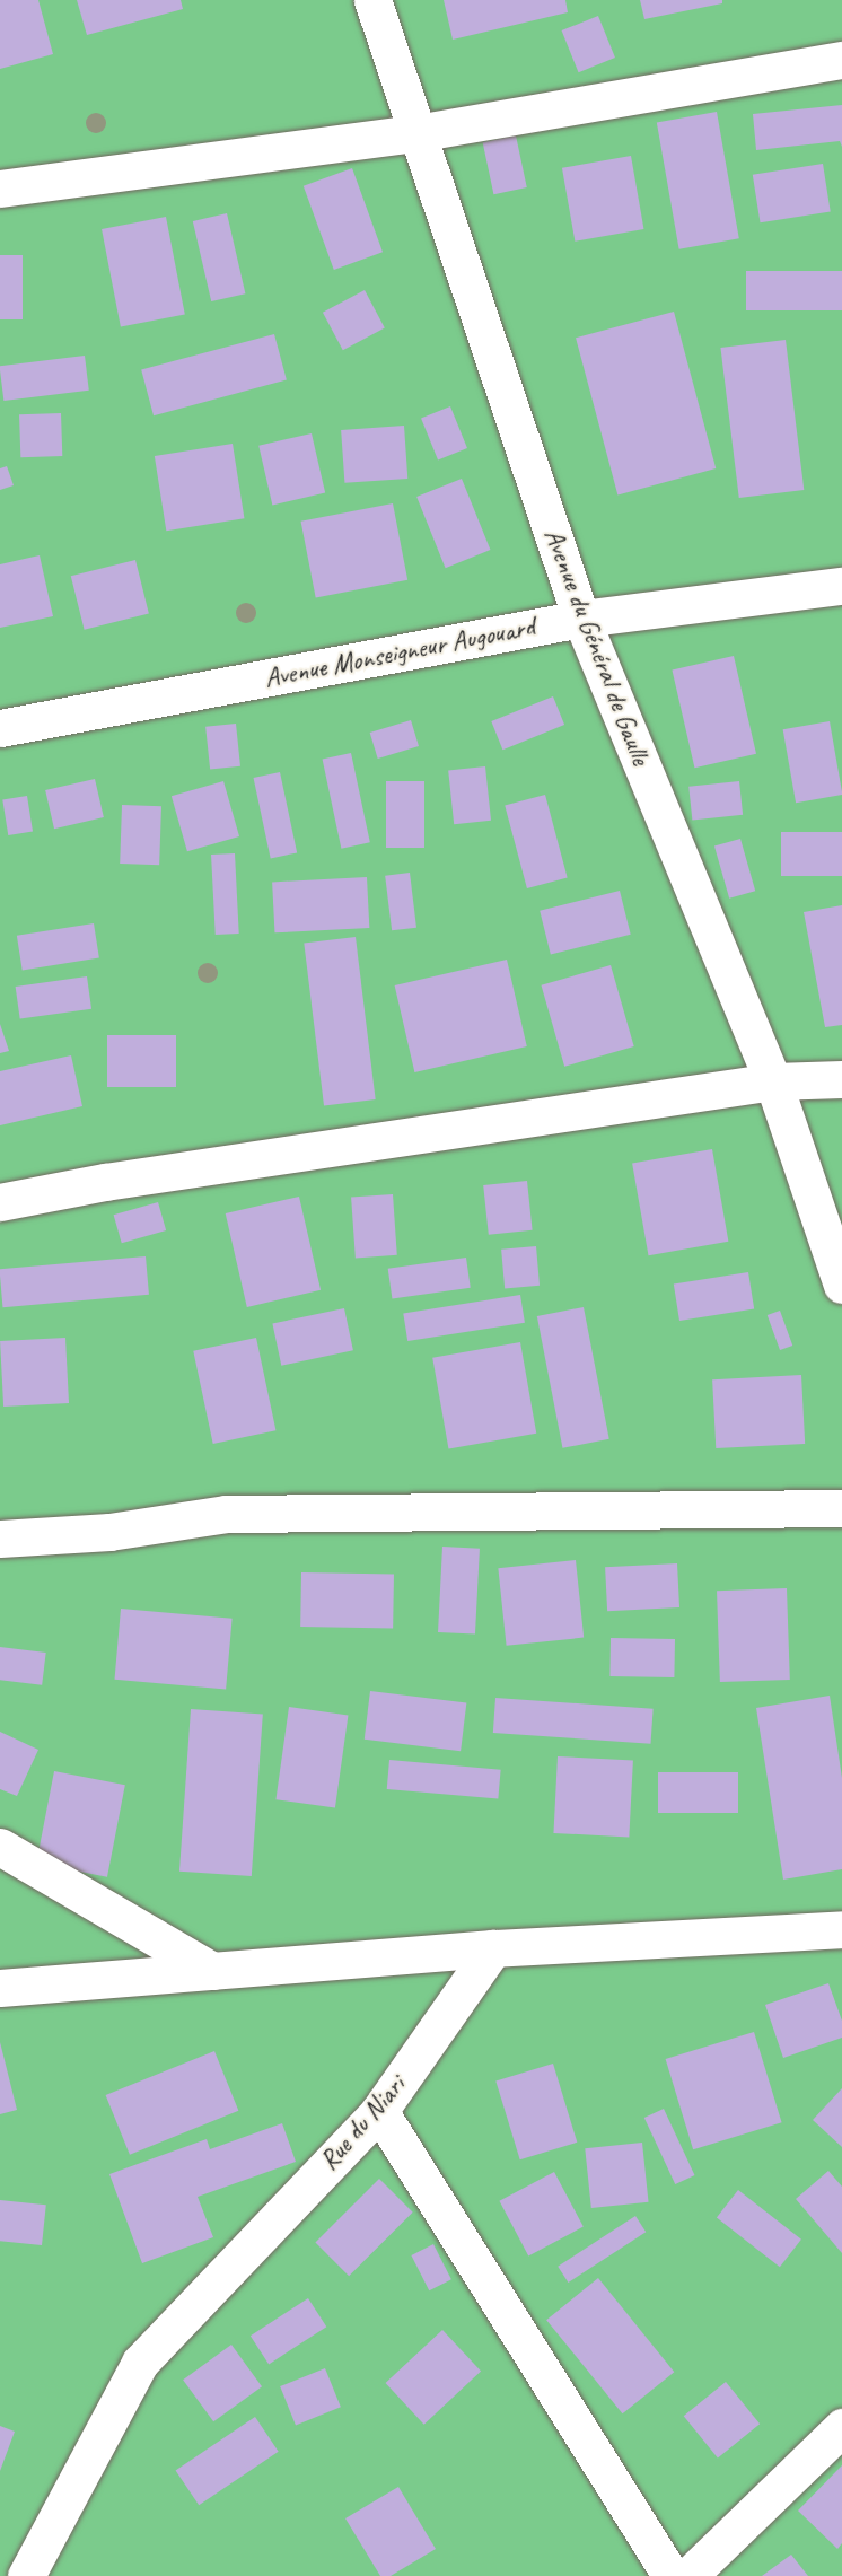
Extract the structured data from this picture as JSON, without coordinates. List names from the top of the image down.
{
  "streets": {
    "street": ["Avenue du Général de Gaulle", "Avenue Monseigneur Augouard", "Rue du Niari"]
  },
  "crossings": [
    ["Avenue du Général de Gaulle", "Avenue Monseigneur Augouard"]
  ]
}
